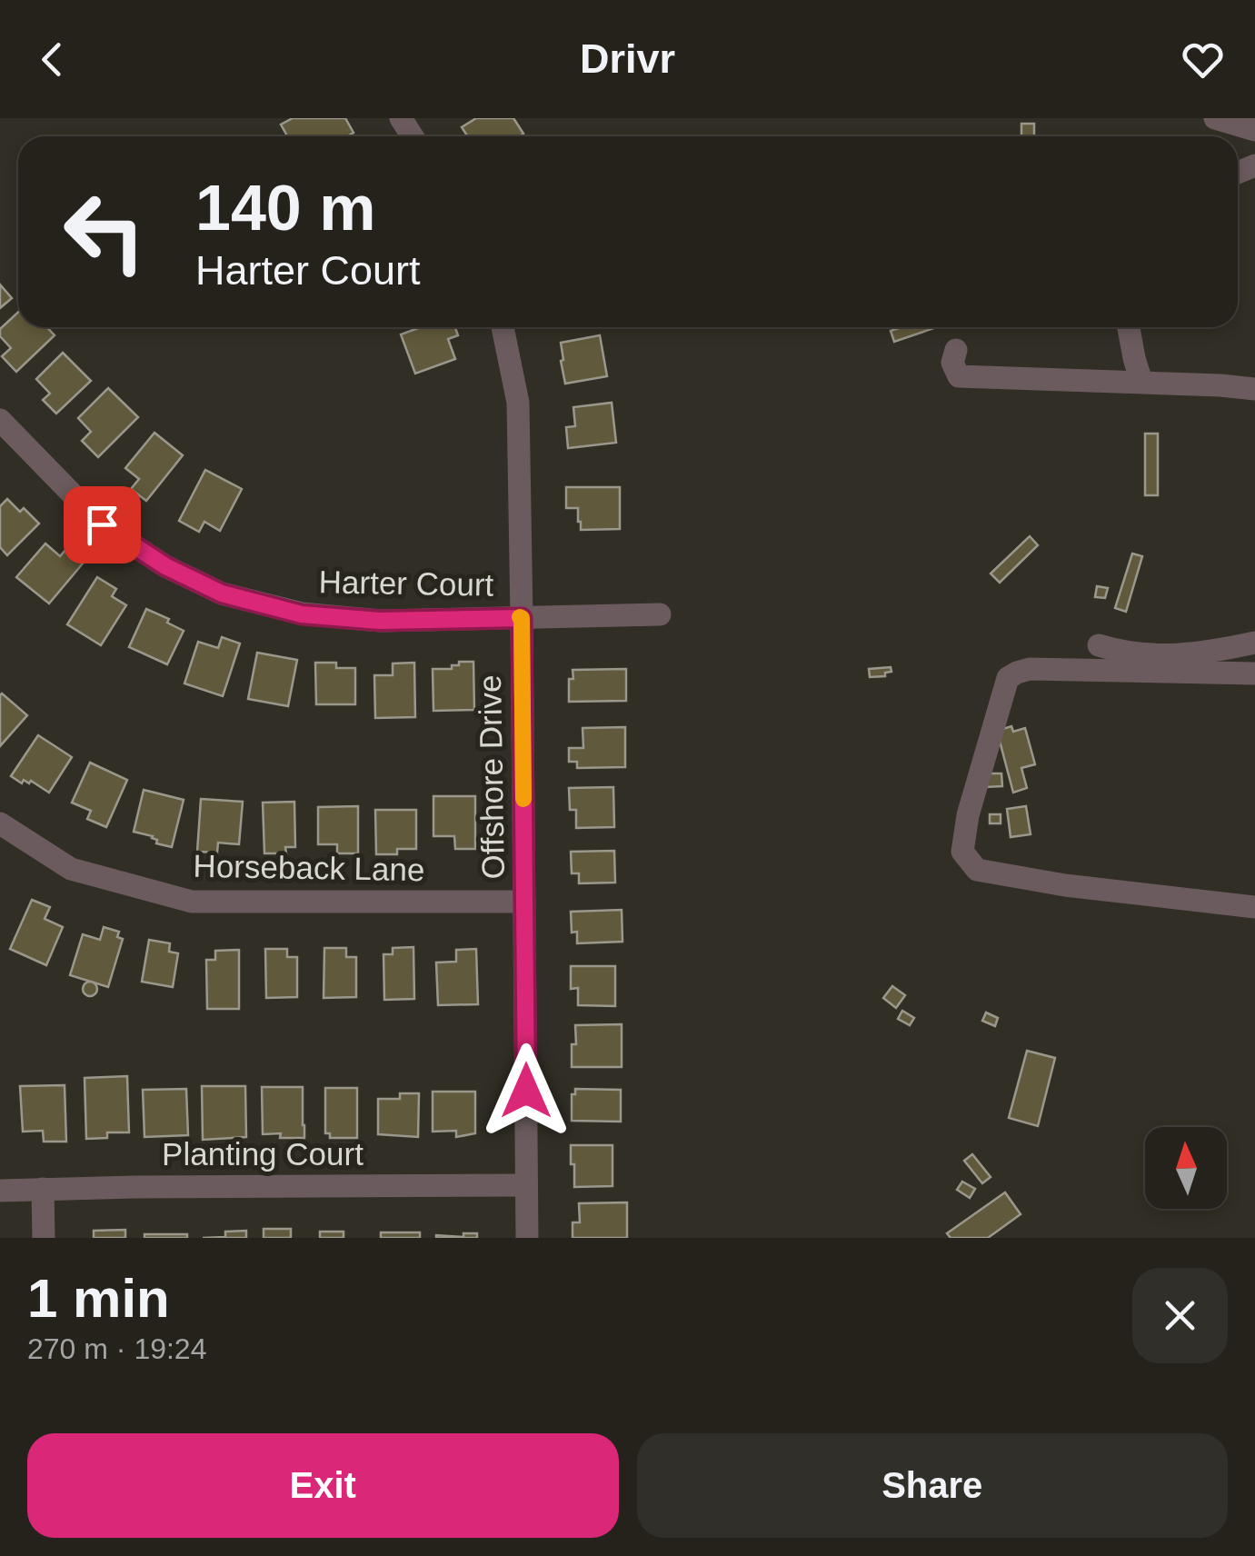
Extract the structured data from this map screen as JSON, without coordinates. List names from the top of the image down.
{
  "streets": {
    "street": [
      "Harter Court",
      "Offshore Drive",
      "Horseback Lane",
      "Planting Court"
    ]
  },
  "crossings": [
    ["Harter Court", "Offshore Drive"],
    ["Offshore Drive", "Horseback Lane"],
    ["Offshore Drive", "Planting Court"]
  ],
  "north": "top",
  "page": {
    "header": "Drivr",
    "turn": ["140 m", "Harter Court"],
    "heading": ["1 min", "270 m · 19:24"],
    "buttons": ["Exit", "Share"]
  }
}
